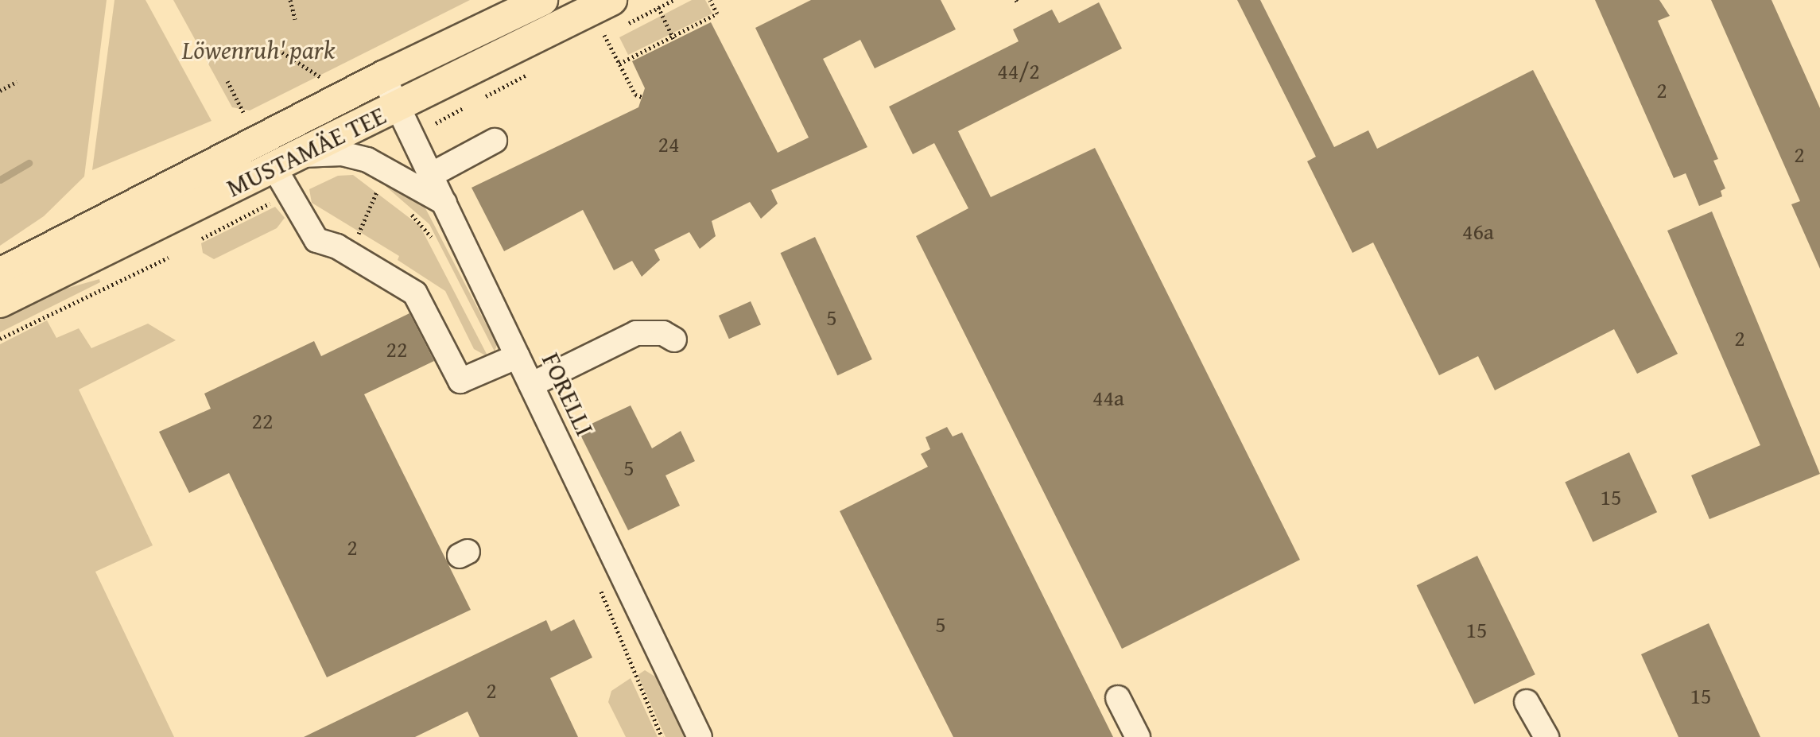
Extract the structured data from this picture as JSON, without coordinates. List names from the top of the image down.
{
  "streets": {
    "main road": ["MUSTAMÄE TEE"],
    "street": ["FORELLI"]
  },
  "crossings": [
    ["MUSTAMÄE TEE", "FORELLI"]
  ],
  "parks": ["Löwenruh' park"],
  "house_numbers": [
    "44/2",
    "2",
    "24",
    "2",
    "46a",
    "5",
    "2",
    "22",
    "44a",
    "22",
    "5",
    "15",
    "2",
    "5",
    "15",
    "2",
    "15"
  ]
}
